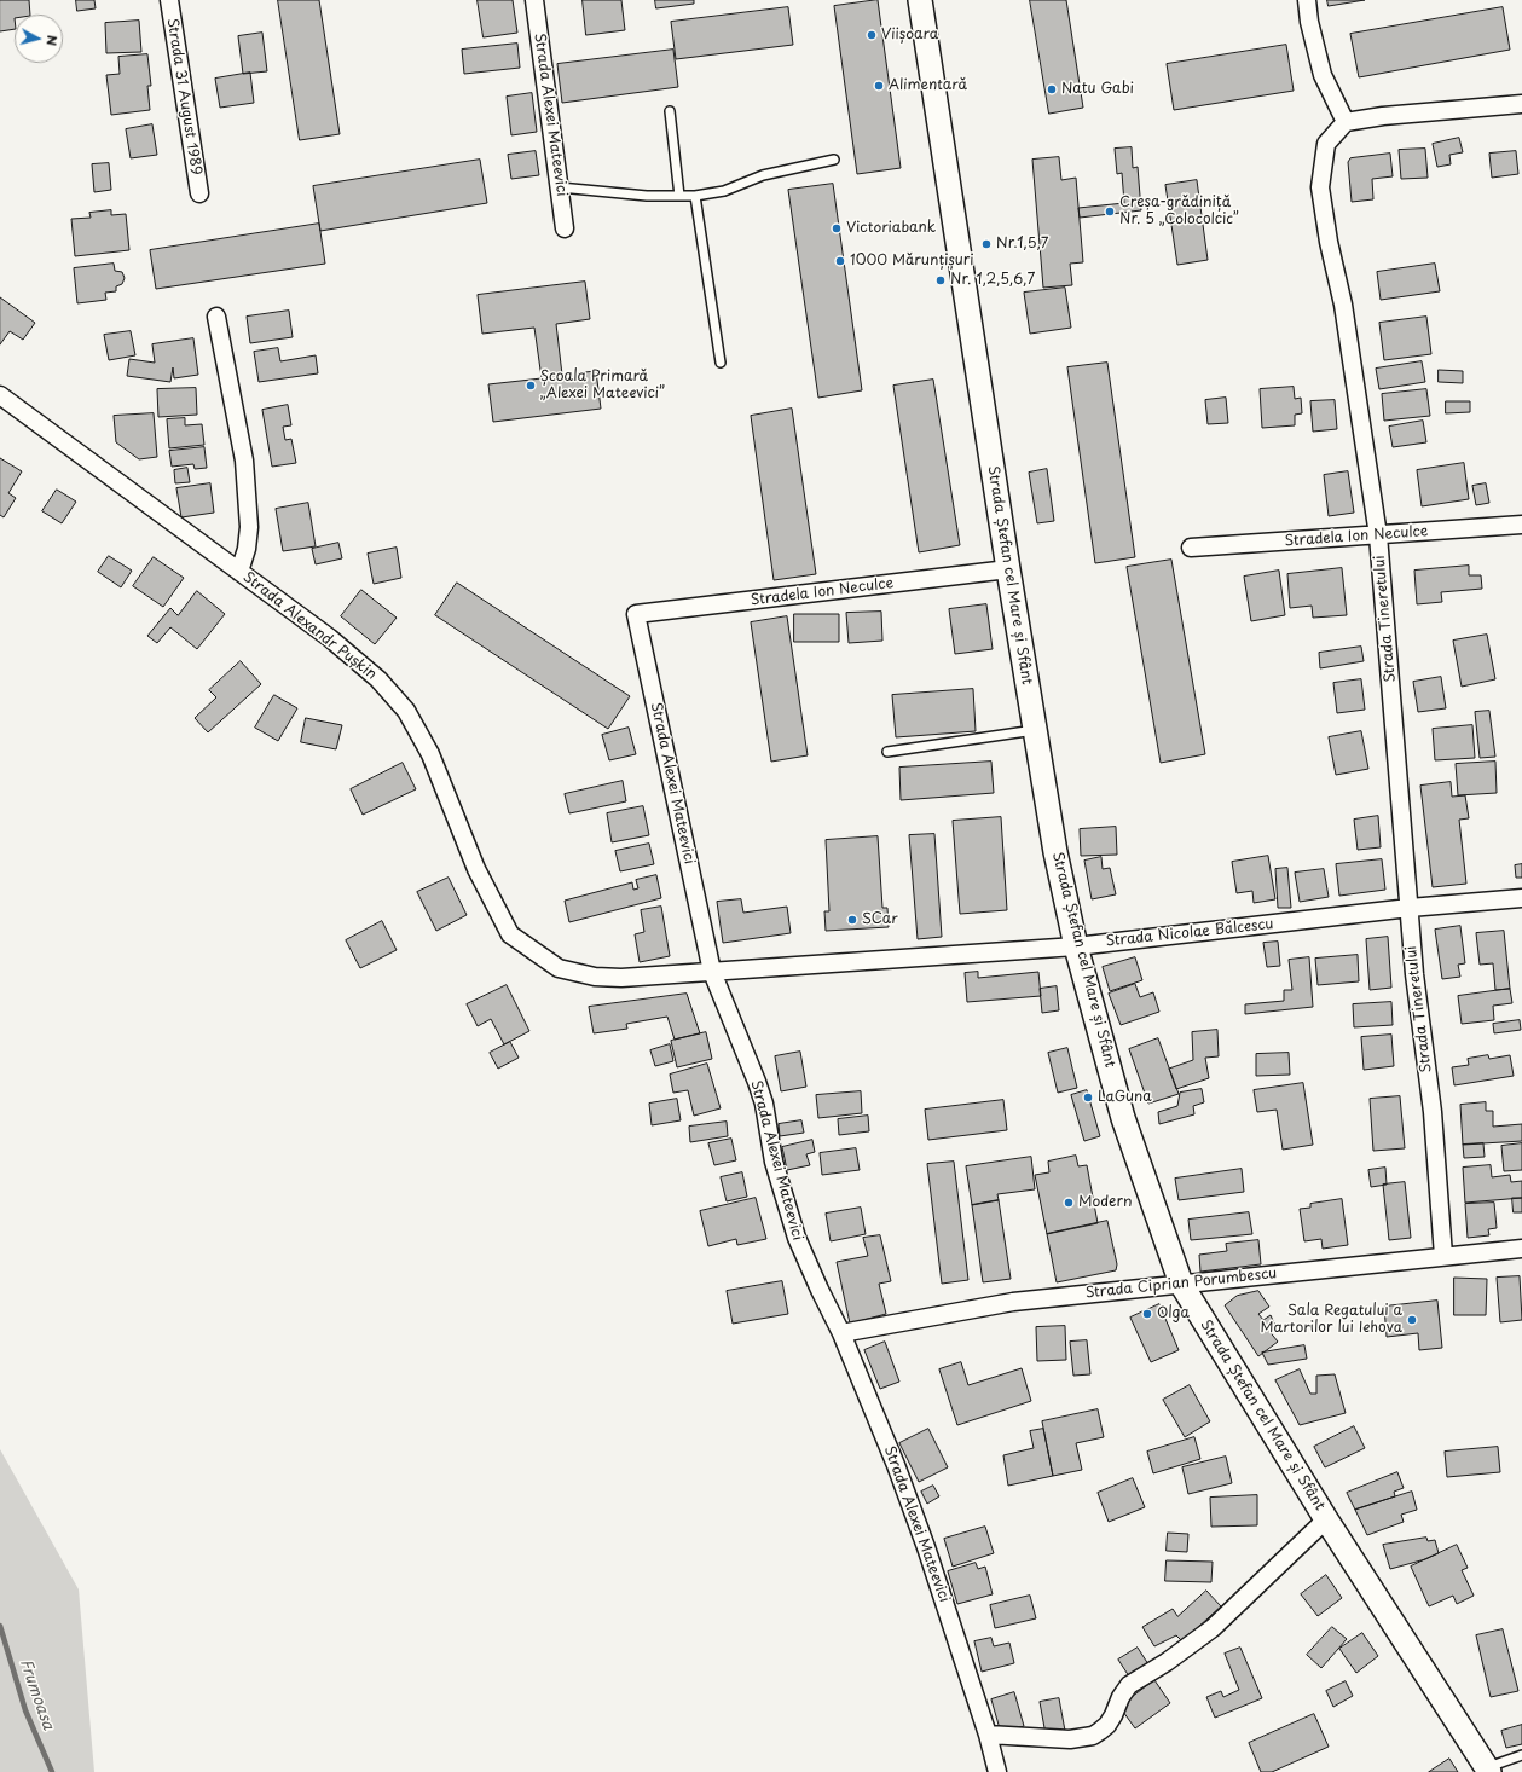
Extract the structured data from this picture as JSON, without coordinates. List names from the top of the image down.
{
  "streets": {
    "main road": ["Strada Ștefan cel Mare și Sfânt"],
    "street": [
      "Strada 31 August 1989",
      "Strada Alexei Mateevici",
      "Stradela Ion Neculce",
      "Strada Tineretului",
      "Strada Alexandr Pușkin",
      "Strada Nicolae Bălcescu",
      "Strada Ciprian Porumbescu"
    ]
  },
  "crossings": [
    ["Strada Alexei Mateevici", "Stradela Ion Neculce"],
    ["Strada Alexei Mateevici", "Strada Alexandr Pușkin"],
    ["Strada Alexei Mateevici", "Strada Nicolae Bălcescu"],
    ["Strada Alexei Mateevici", "Strada Ciprian Porumbescu"],
    ["Stradela Ion Neculce", "Strada Ștefan cel Mare și Sfânt"],
    ["Stradela Ion Neculce", "Strada Tineretului"],
    ["Strada Ștefan cel Mare și Sfânt", "Strada Nicolae Bălcescu"],
    ["Strada Ștefan cel Mare și Sfânt", "Strada Ciprian Porumbescu"],
    ["Strada Tineretului", "Strada Nicolae Bălcescu"],
    ["Strada Tineretului", "Strada Ciprian Porumbescu"],
    ["Strada Alexandr Pușkin", "Strada Nicolae Bălcescu"]
  ],
  "water": ["Frumoasa"],
  "places": [
    "Viișoara",
    "Alimentară",
    "Natu Gabi",
    "Creșa-grădiniță Nr. 5 „Colocolcic”",
    "Victoriabank",
    "Nr.1,5,7",
    "1000 Mărunțișuri",
    "Nr. 1,2,5,6,7",
    "Școala Primară „Alexei Mateevici”",
    "SCar",
    "LaGuna",
    "Modern",
    "Olga",
    "Sala Regatului a Martorilor lui Iehova"
  ],
  "north": "right"
}
